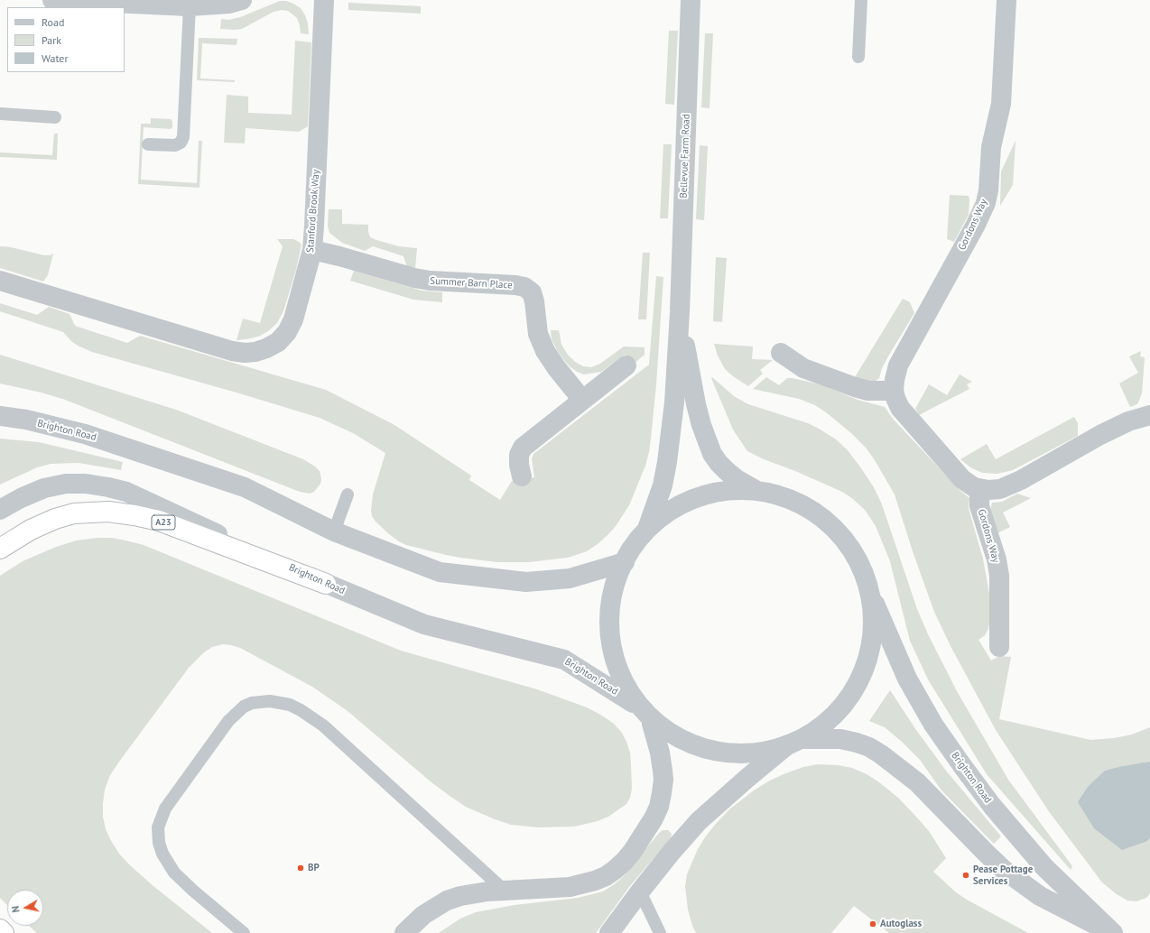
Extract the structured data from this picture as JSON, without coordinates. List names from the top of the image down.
{
  "streets": {
    "highway": ["A23"],
    "street": [
      "Bellevue Farm Road",
      "Stanford Brook Way",
      "Gordons Way",
      "Summer Barn Place",
      "Brighton Road"
    ]
  },
  "crossings": [
    ["Stanford Brook Way", "Summer Barn Place"],
    ["Brighton Road", "A23"]
  ],
  "places": ["BP", "Pease Pottage Services", "Autoglass"],
  "legend": ["Road", "Park", "Water"],
  "north": "left"
}
